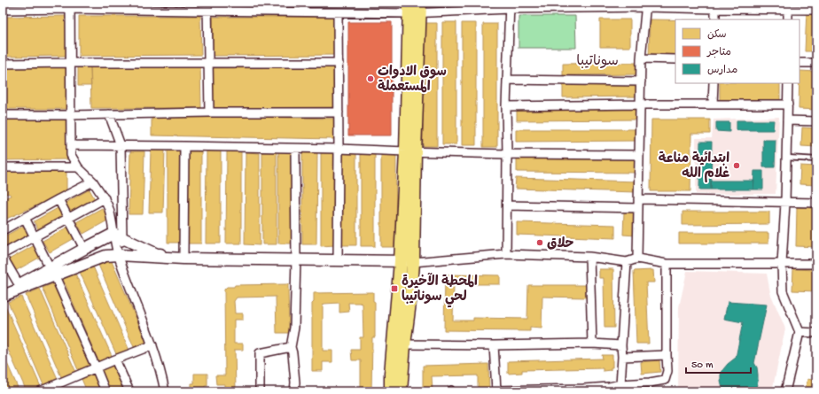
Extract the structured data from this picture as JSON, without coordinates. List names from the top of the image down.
{
  "districts": ["سوناتيبا"],
  "places": {
    "other": ["سوق الادوات المستعملة", "ابتدائية مناعة غلام الله", "حلاق"],
    "transit": ["المحطة الآخيرة لحي سوناتيبا"]
  },
  "legend": ["سكن", "متاجر", "مدارس"],
  "scale_bar": "50 m"
}
